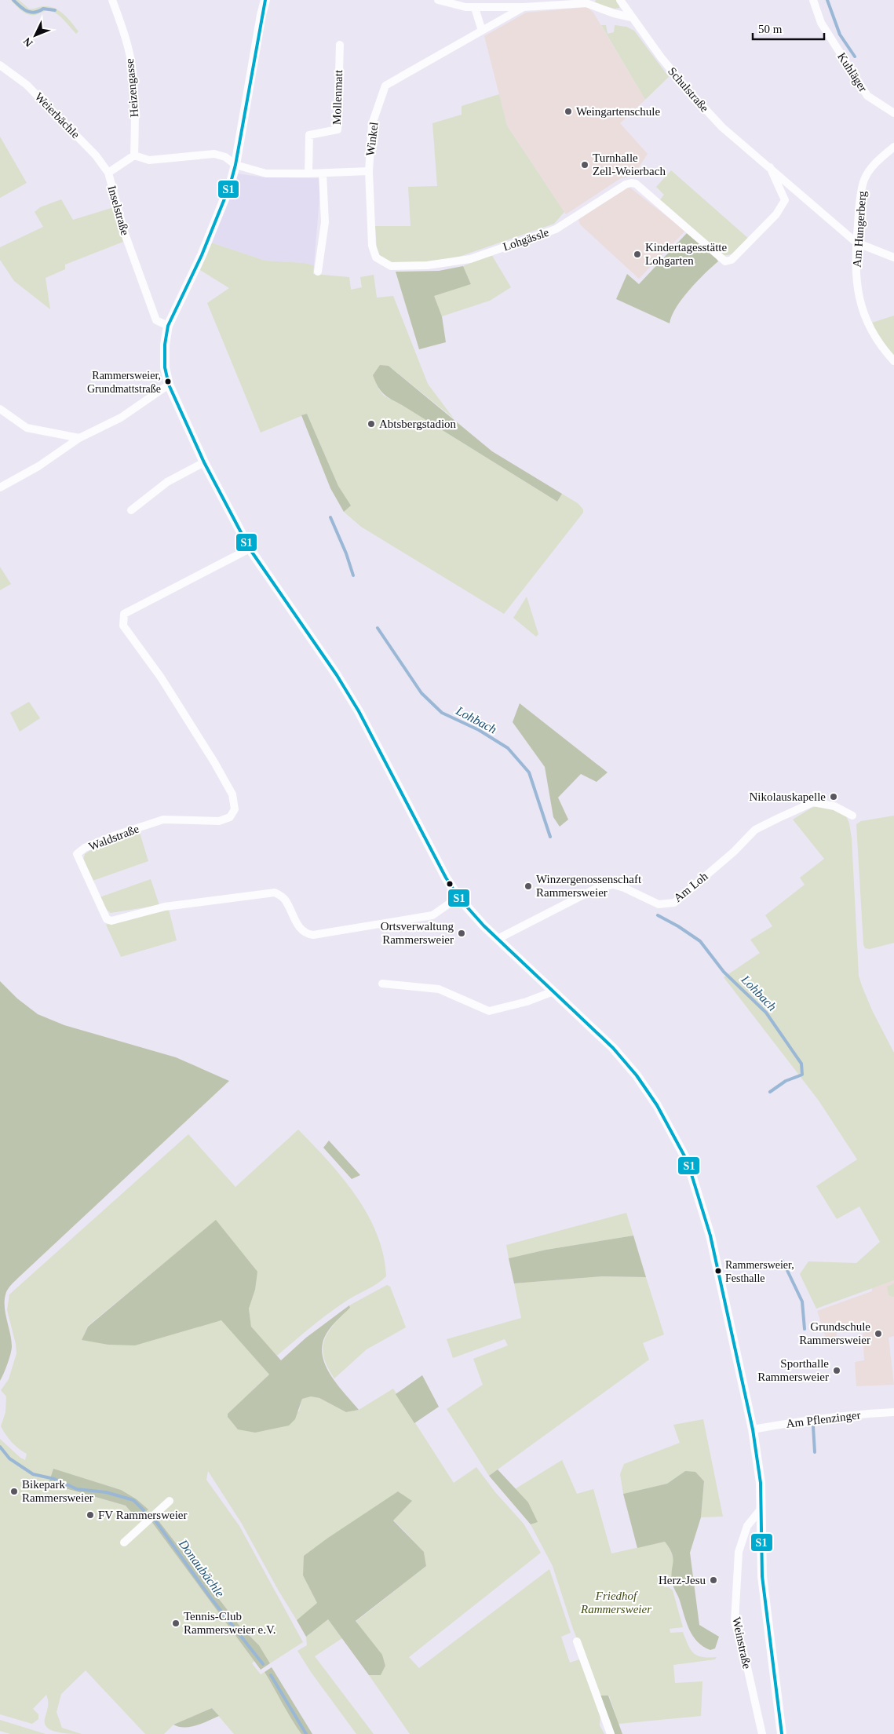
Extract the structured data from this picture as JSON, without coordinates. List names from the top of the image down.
{
  "streets": {
    "street": [
      "Kuhläger",
      "Heizengasse",
      "Schulstraße",
      "Mollenmatt",
      "Weierbächle",
      "Winkel",
      "Inselstraße",
      "Am Hungerberg",
      "Lohgässle",
      "Waldstraße",
      "Am Loh",
      "Am Pflenzinger",
      "Weinstraße"
    ]
  },
  "crossings": [
    ["Heizengasse", "Inselstraße"],
    ["Schulstraße", "Winkel"],
    ["Schulstraße", "Am Hungerberg"],
    ["Schulstraße", "Lohgässle"],
    ["Mollenmatt", "Winkel"],
    ["Weierbächle", "Inselstraße"],
    ["Winkel", "Lohgässle"]
  ],
  "water": ["Lohbach", "Donaubächle"],
  "parks": ["Friedhof Rammersweier"],
  "places": [
    "Weingartenschule",
    "Turnhalle Zell-Weierbach",
    "Kindertagesstätte Lohgarten",
    "Rammersweier, Grundmattstraße",
    "Abtsbergstadion",
    "Nikolauskapelle",
    "Winzergenossenschaft Rammersweier",
    "Ortsverwaltung Rammersweier",
    "Rammersweier, Festhalle",
    "Grundschule Rammersweier",
    "Sporthalle Rammersweier",
    "Bikepark Rammersweier",
    "FV Rammersweier",
    "Herz-Jesu",
    "Tennis-Club Rammersweier e.V."
  ],
  "lines": ["transit line S1"],
  "scale_bar": "50 m",
  "north": "bottom left"
}
